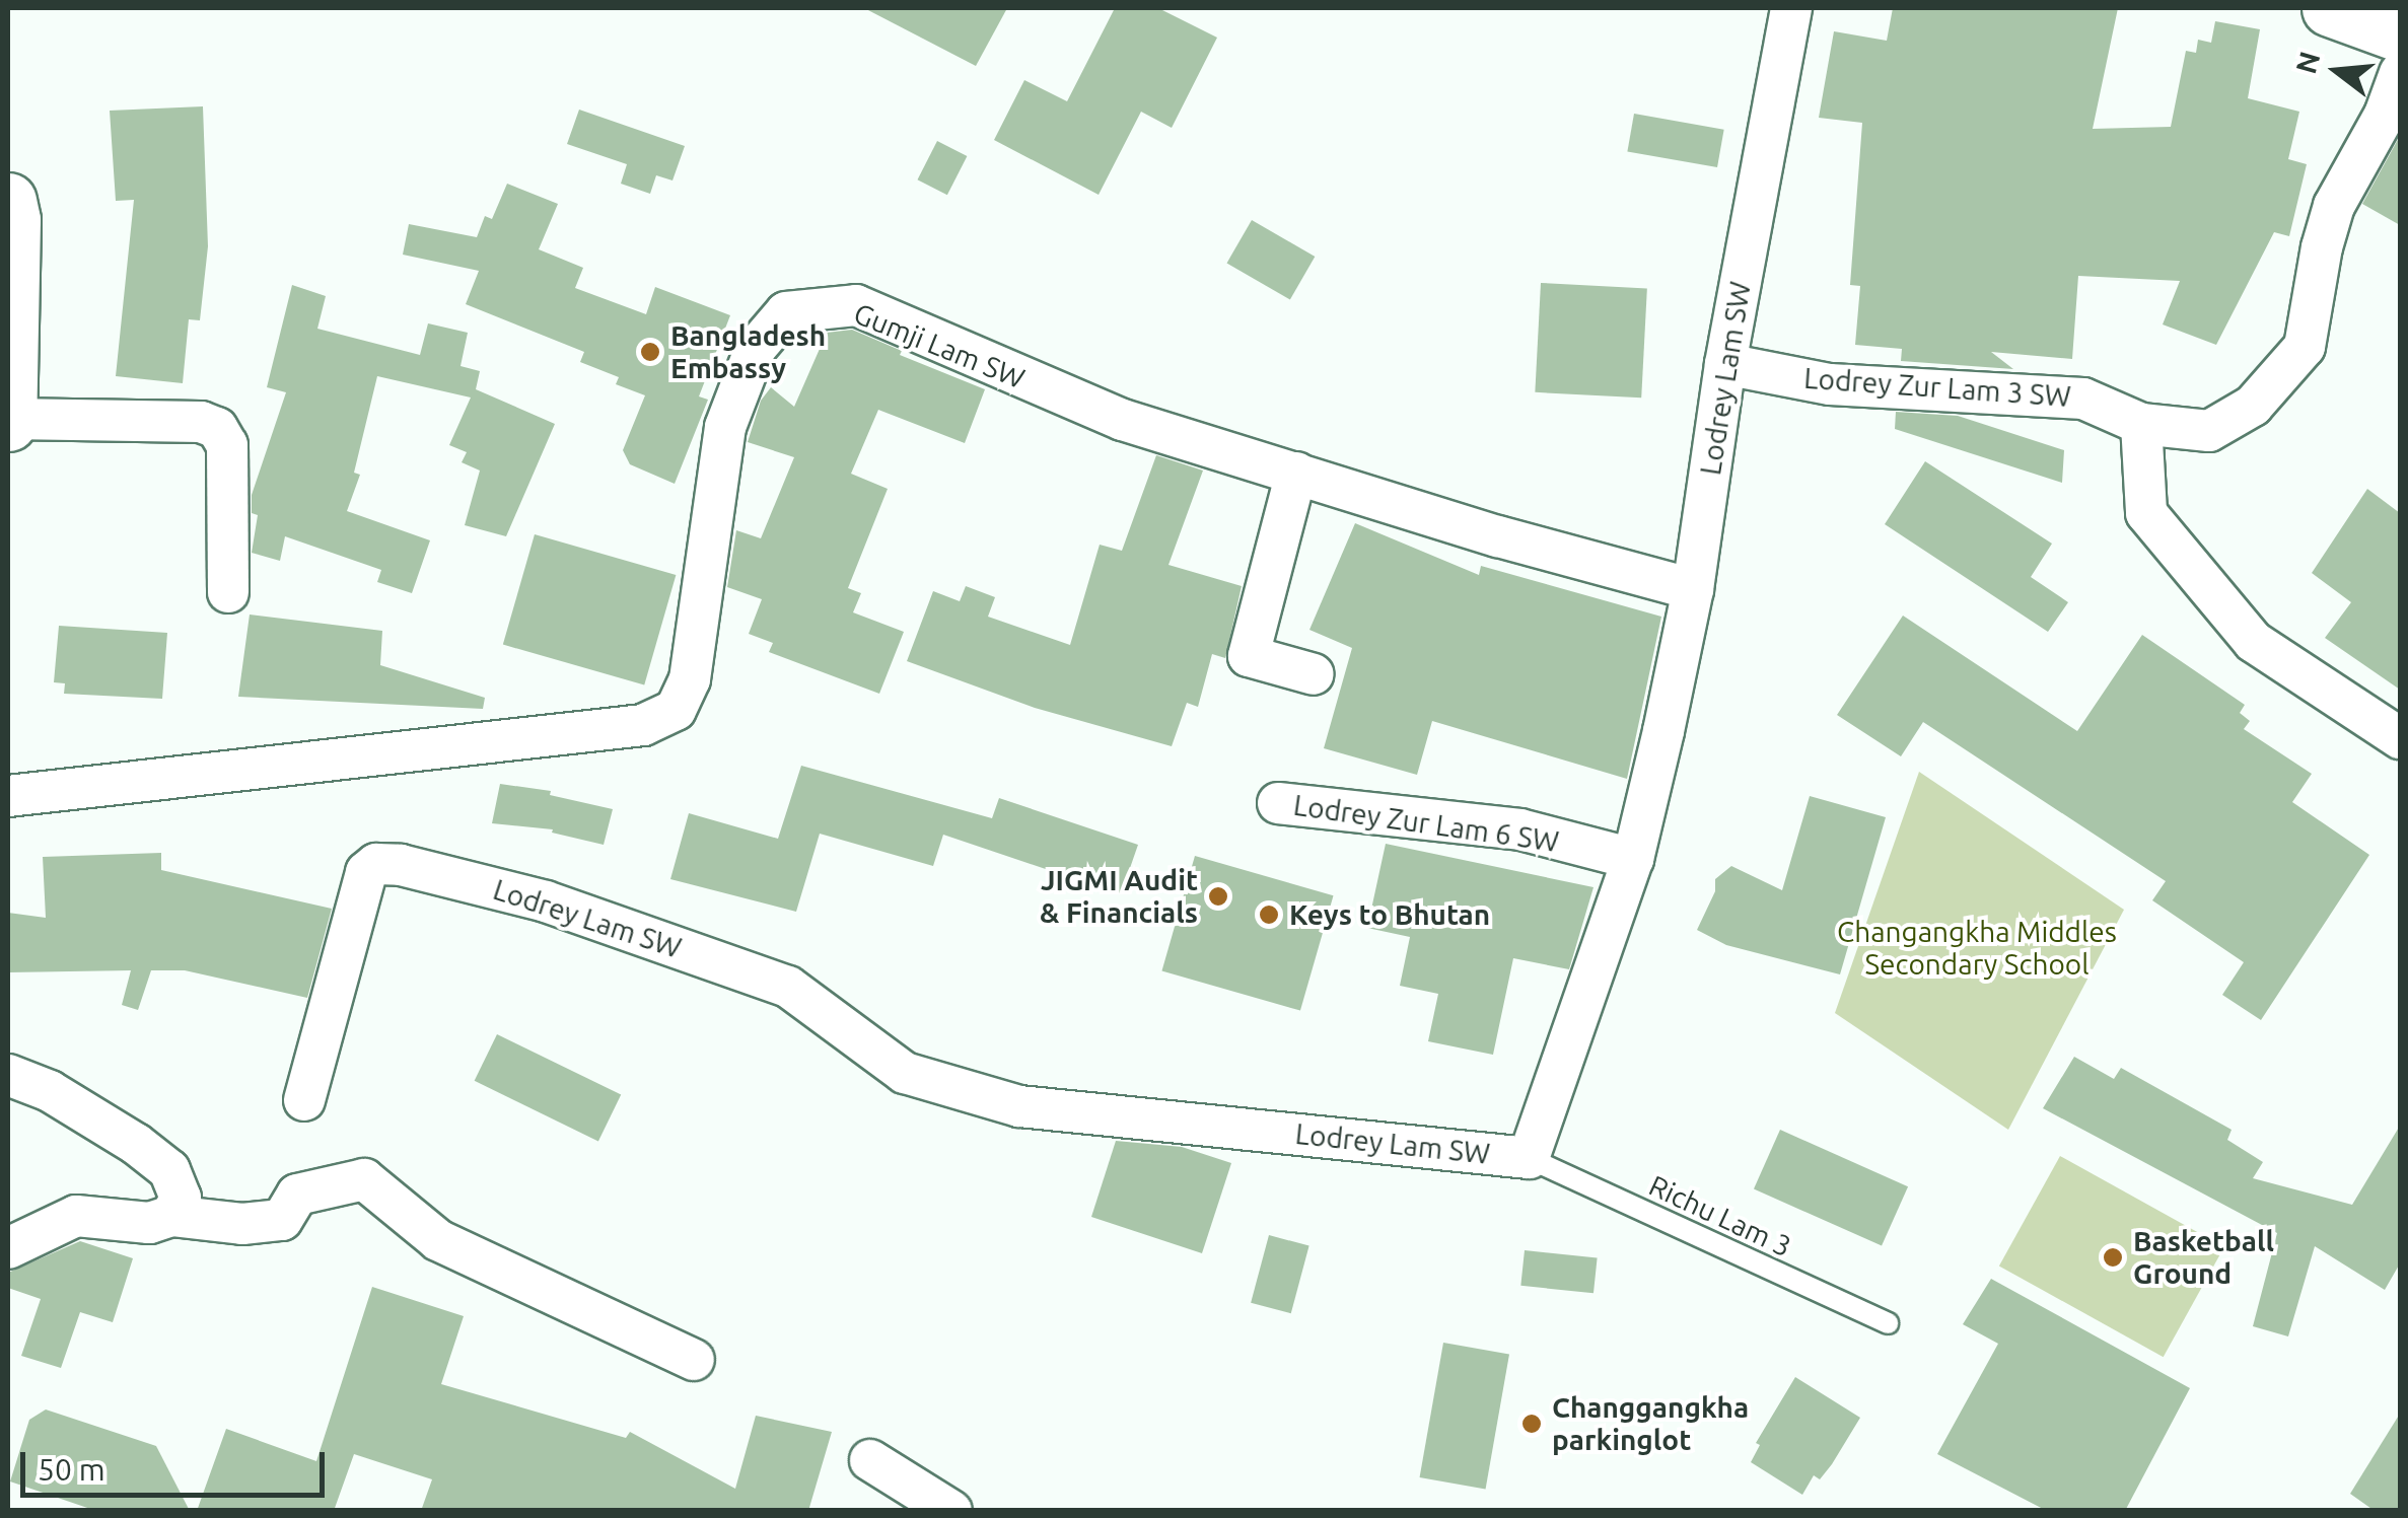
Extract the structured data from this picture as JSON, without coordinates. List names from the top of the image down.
{
  "streets": {
    "street": [
      "Gumji Lam SW",
      "Lodrey Lam SW",
      "Lodrey Zur Lam 3 SW",
      "Lodrey Zur Lam 6 SW"
    ],
    "lane": ["Richu Lam 3"]
  },
  "crossings": [
    ["Gumji Lam SW", "Lodrey Lam SW"],
    ["Lodrey Lam SW", "Lodrey Zur Lam 3 SW"],
    ["Lodrey Lam SW", "Lodrey Zur Lam 6 SW"],
    ["Lodrey Lam SW", "Richu Lam 3"]
  ],
  "parks": ["Changangkha Middles Secondary School"],
  "places": [
    "Bangladesh Embassy",
    "JIGMI Audit & Financials",
    "Keys to Bhutan",
    "Basketball Ground",
    "Changgangkha parkinglot"
  ],
  "scale_bar": "50 m",
  "north": "left"
}
